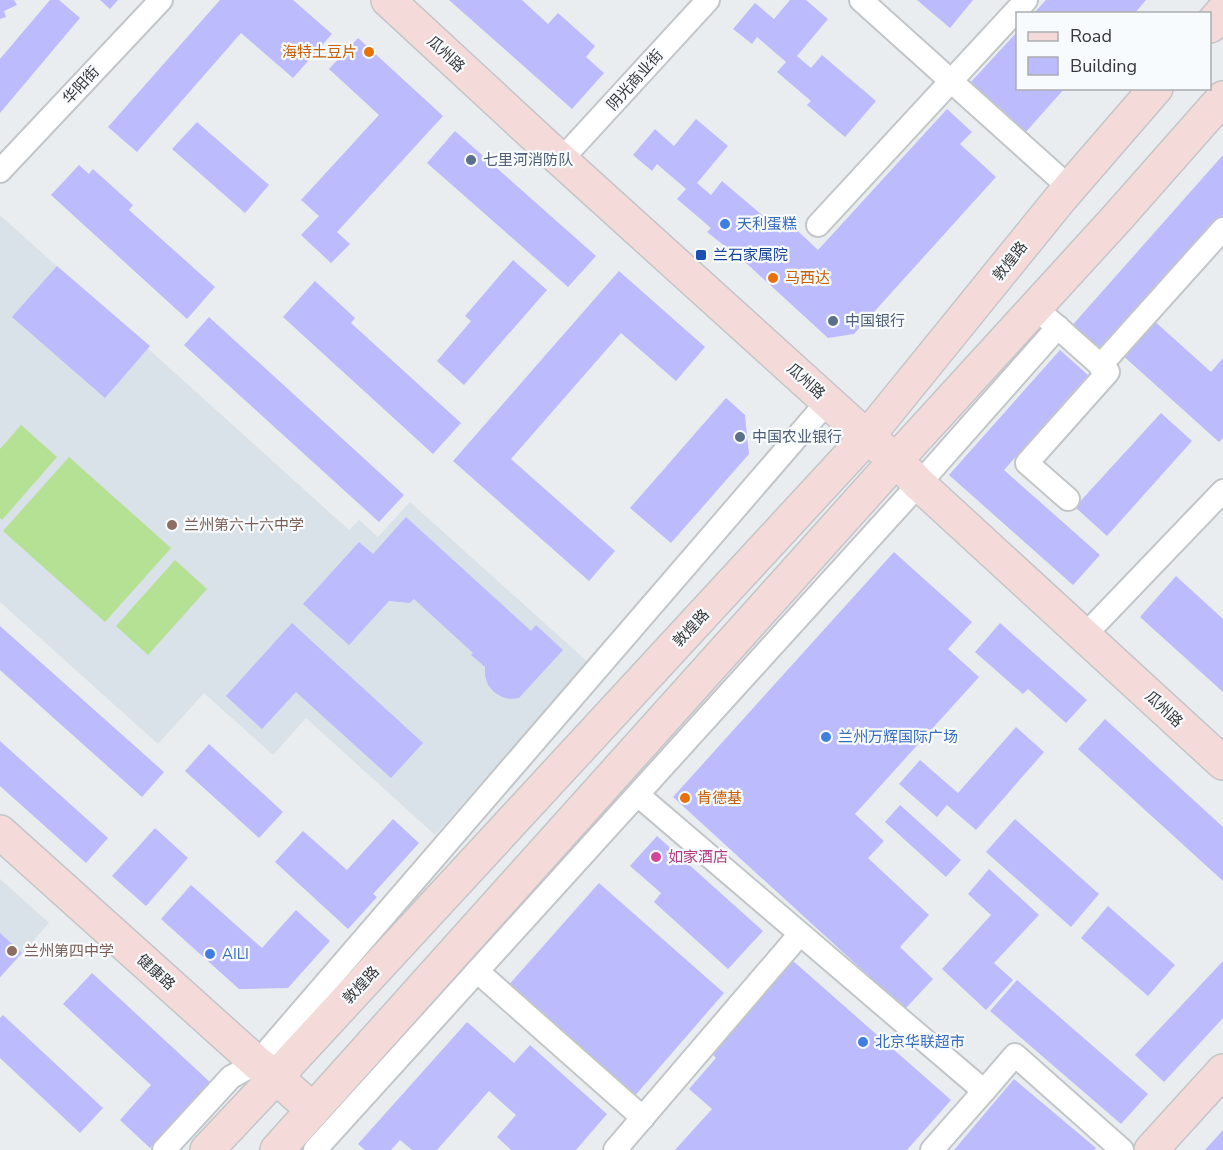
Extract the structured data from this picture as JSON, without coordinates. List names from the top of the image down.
{
  "streets": {
    "main road": ["瓜州路", "敦煌路", "健康路"],
    "street": ["阴光商业街", "华阳街"]
  },
  "crossings": [
    ["瓜州路", "阴光商业街"],
    ["瓜州路", "敦煌路"],
    ["敦煌路", "健康路"]
  ],
  "places": {
    "other": [
      "海特土豆片",
      "七里河消防队",
      "天利蛋糕",
      "马西达",
      "中国银行",
      "中国农业银行",
      "兰州第六十六中学",
      "兰州万辉国际广场",
      "肯德基",
      "如家酒店",
      "兰州第四中学",
      "AILI",
      "北京华联超市"
    ],
    "transit": ["兰石家属院"]
  },
  "legend": ["Road", "Building"]
}
